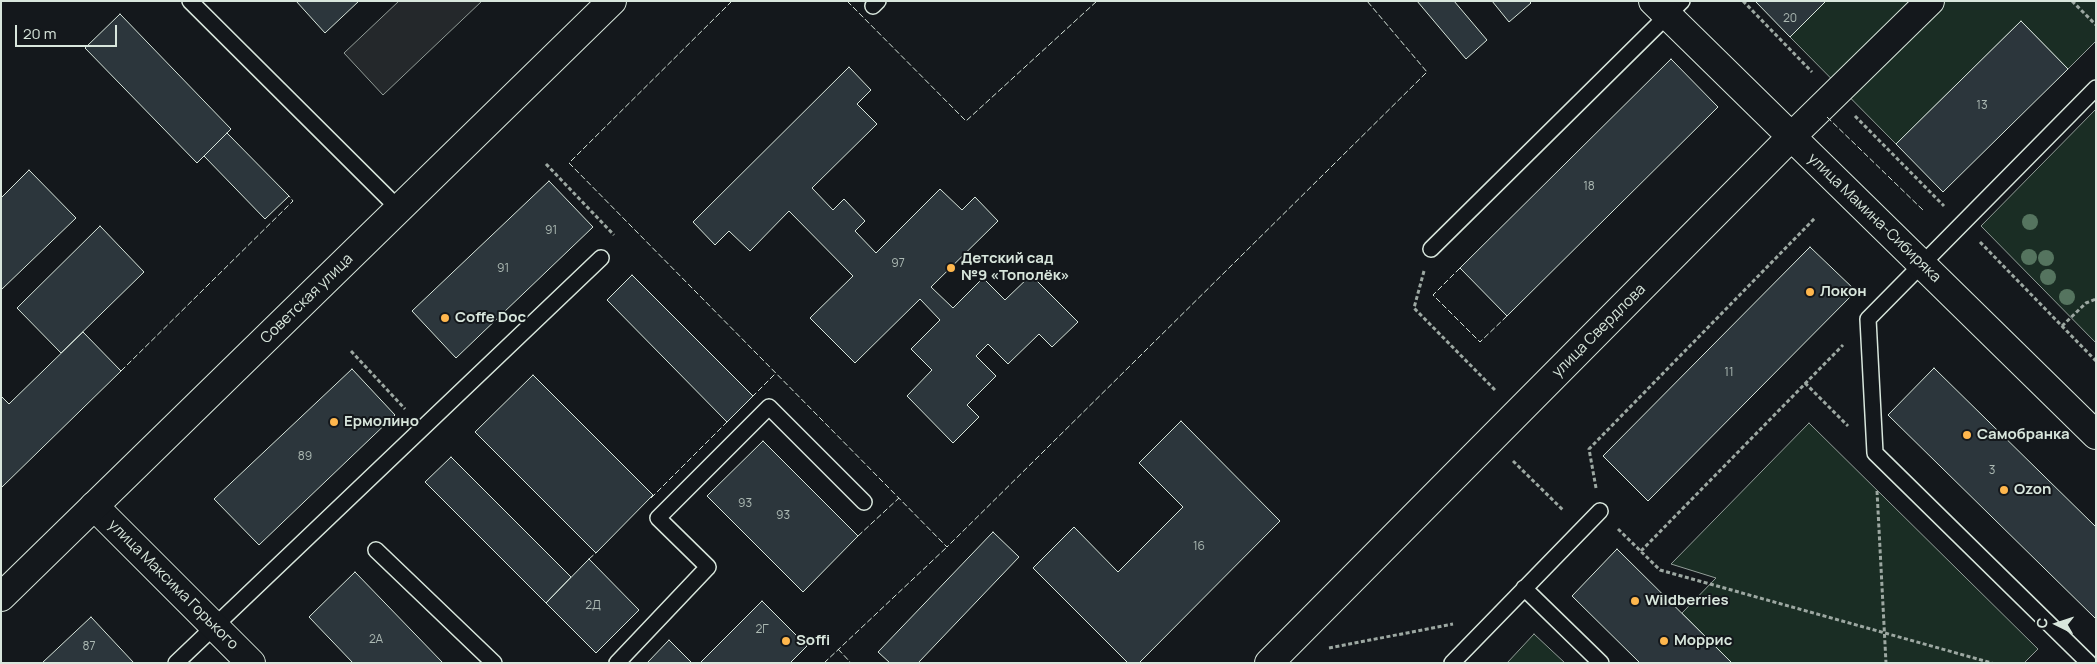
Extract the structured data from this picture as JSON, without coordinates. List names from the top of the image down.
{
  "streets": {
    "street": [
      "улица Мамина-Сибиряка",
      "Советская улица",
      "улица Свердлова",
      "улица Максима Горького"
    ]
  },
  "crossings": [
    ["улица Мамина-Сибиряка", "улица Свердлова"],
    ["Советская улица", "улица Максима Горького"]
  ],
  "places": [
    "Детский сад №9 «Тополёк»",
    "Локон",
    "Coffe Doc",
    "Ермолино",
    "Самобранка",
    "Ozon",
    "Wildberries",
    "Soffi",
    "Моррис"
  ],
  "house_numbers": [
    "20",
    "13",
    "18",
    "91",
    "97",
    "91",
    "11",
    "89",
    "3",
    "93",
    "93",
    "16",
    "2Д",
    "2Г",
    "2А",
    "87"
  ],
  "scale_bar": "20 m",
  "north": "left"
}
